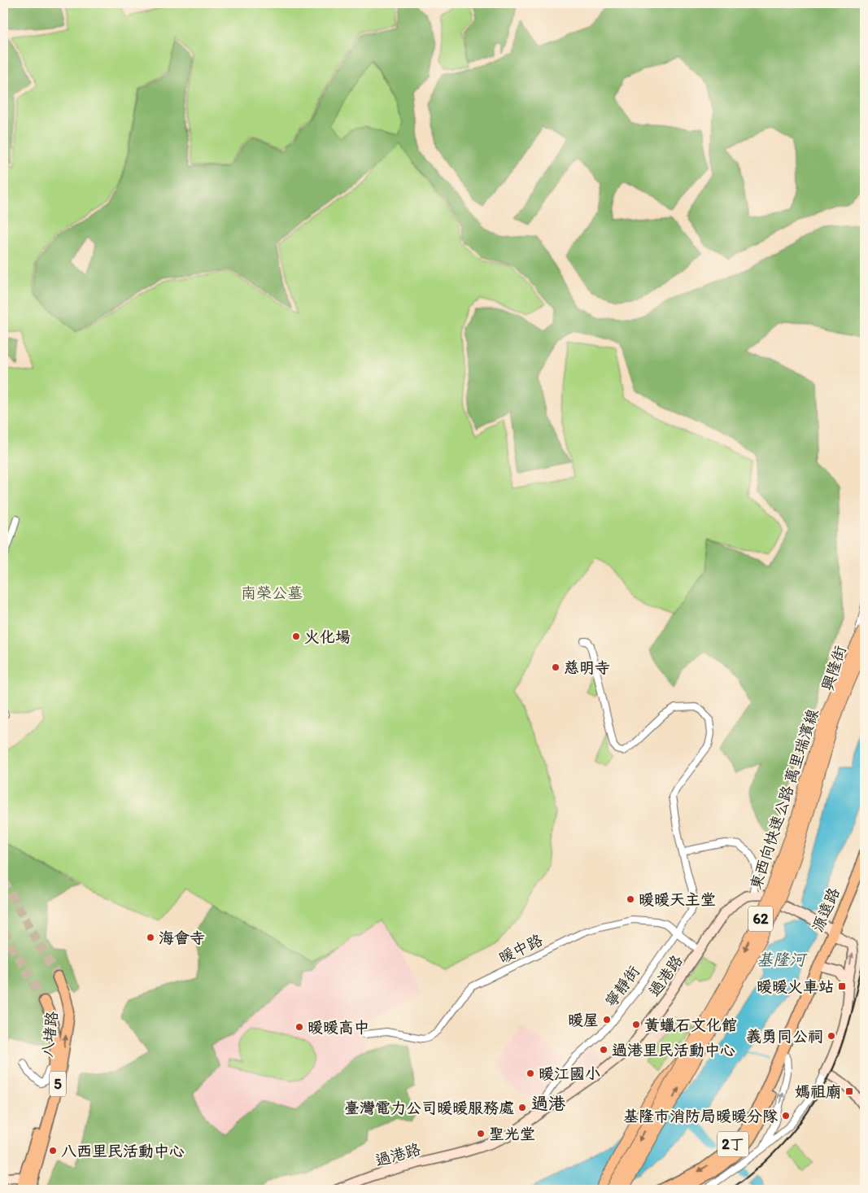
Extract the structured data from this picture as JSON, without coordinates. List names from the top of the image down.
{
  "streets": {
    "highway": ["東西向快速公路 萬里瑞濱線", "62"],
    "main road": [
      "源遠路",
      "八堵路",
      "5",
      "2丁"
    ],
    "street": [
      "興隆街",
      "暖中路",
      "過港路",
      "寧靜街"
    ]
  },
  "crossings": [
    ["源遠路", "2丁"],
    ["暖中路", "過港路"],
    ["暖中路", "寧靜街"],
    ["過港路", "寧靜街"]
  ],
  "districts": ["過港"],
  "water": ["基隆河"],
  "parks": ["南榮公墓"],
  "places": {
    "other": [
      "火化場",
      "慈明寺",
      "暖暖天主堂",
      "海會寺",
      "暖屋",
      "黃蠟石文化館",
      "暖暖高中",
      "義勇同公祠",
      "過港里民活動中心",
      "暖江國小",
      "臺灣電力公司暖暖服務處",
      "基隆市消防局暖暖分隊",
      "聖光堂",
      "八西里民活動中心"
    ],
    "transit": ["暖暖火車站", "媽祖廟"]
  }
}
